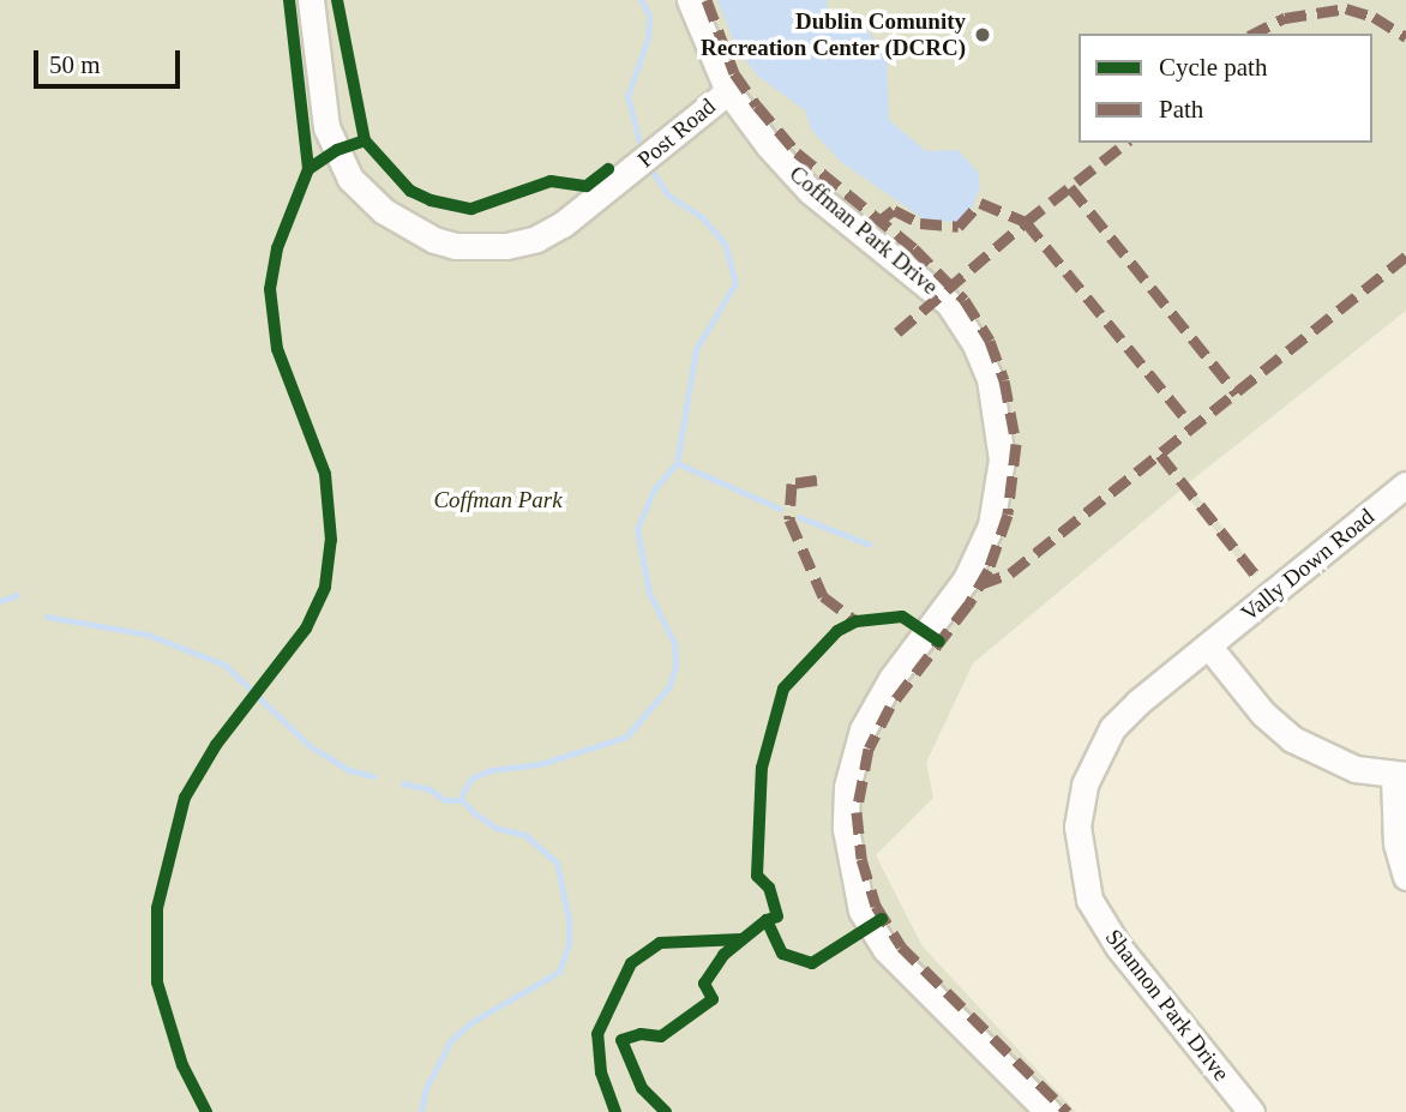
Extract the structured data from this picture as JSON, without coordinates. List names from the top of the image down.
{
  "streets": {
    "street": [
      "Post Road",
      "Coffman Park Drive",
      "Vally Down Road",
      "Shannon Park Drive"
    ]
  },
  "crossings": [
    ["Post Road", "Coffman Park Drive"],
    ["Vally Down Road", "Shannon Park Drive"]
  ],
  "parks": ["Coffman Park"],
  "places": ["Dublin Comunity Recreation Center (DCRC)"],
  "legend": ["Cycle path", "Path"],
  "scale_bar": "50 m"
}
